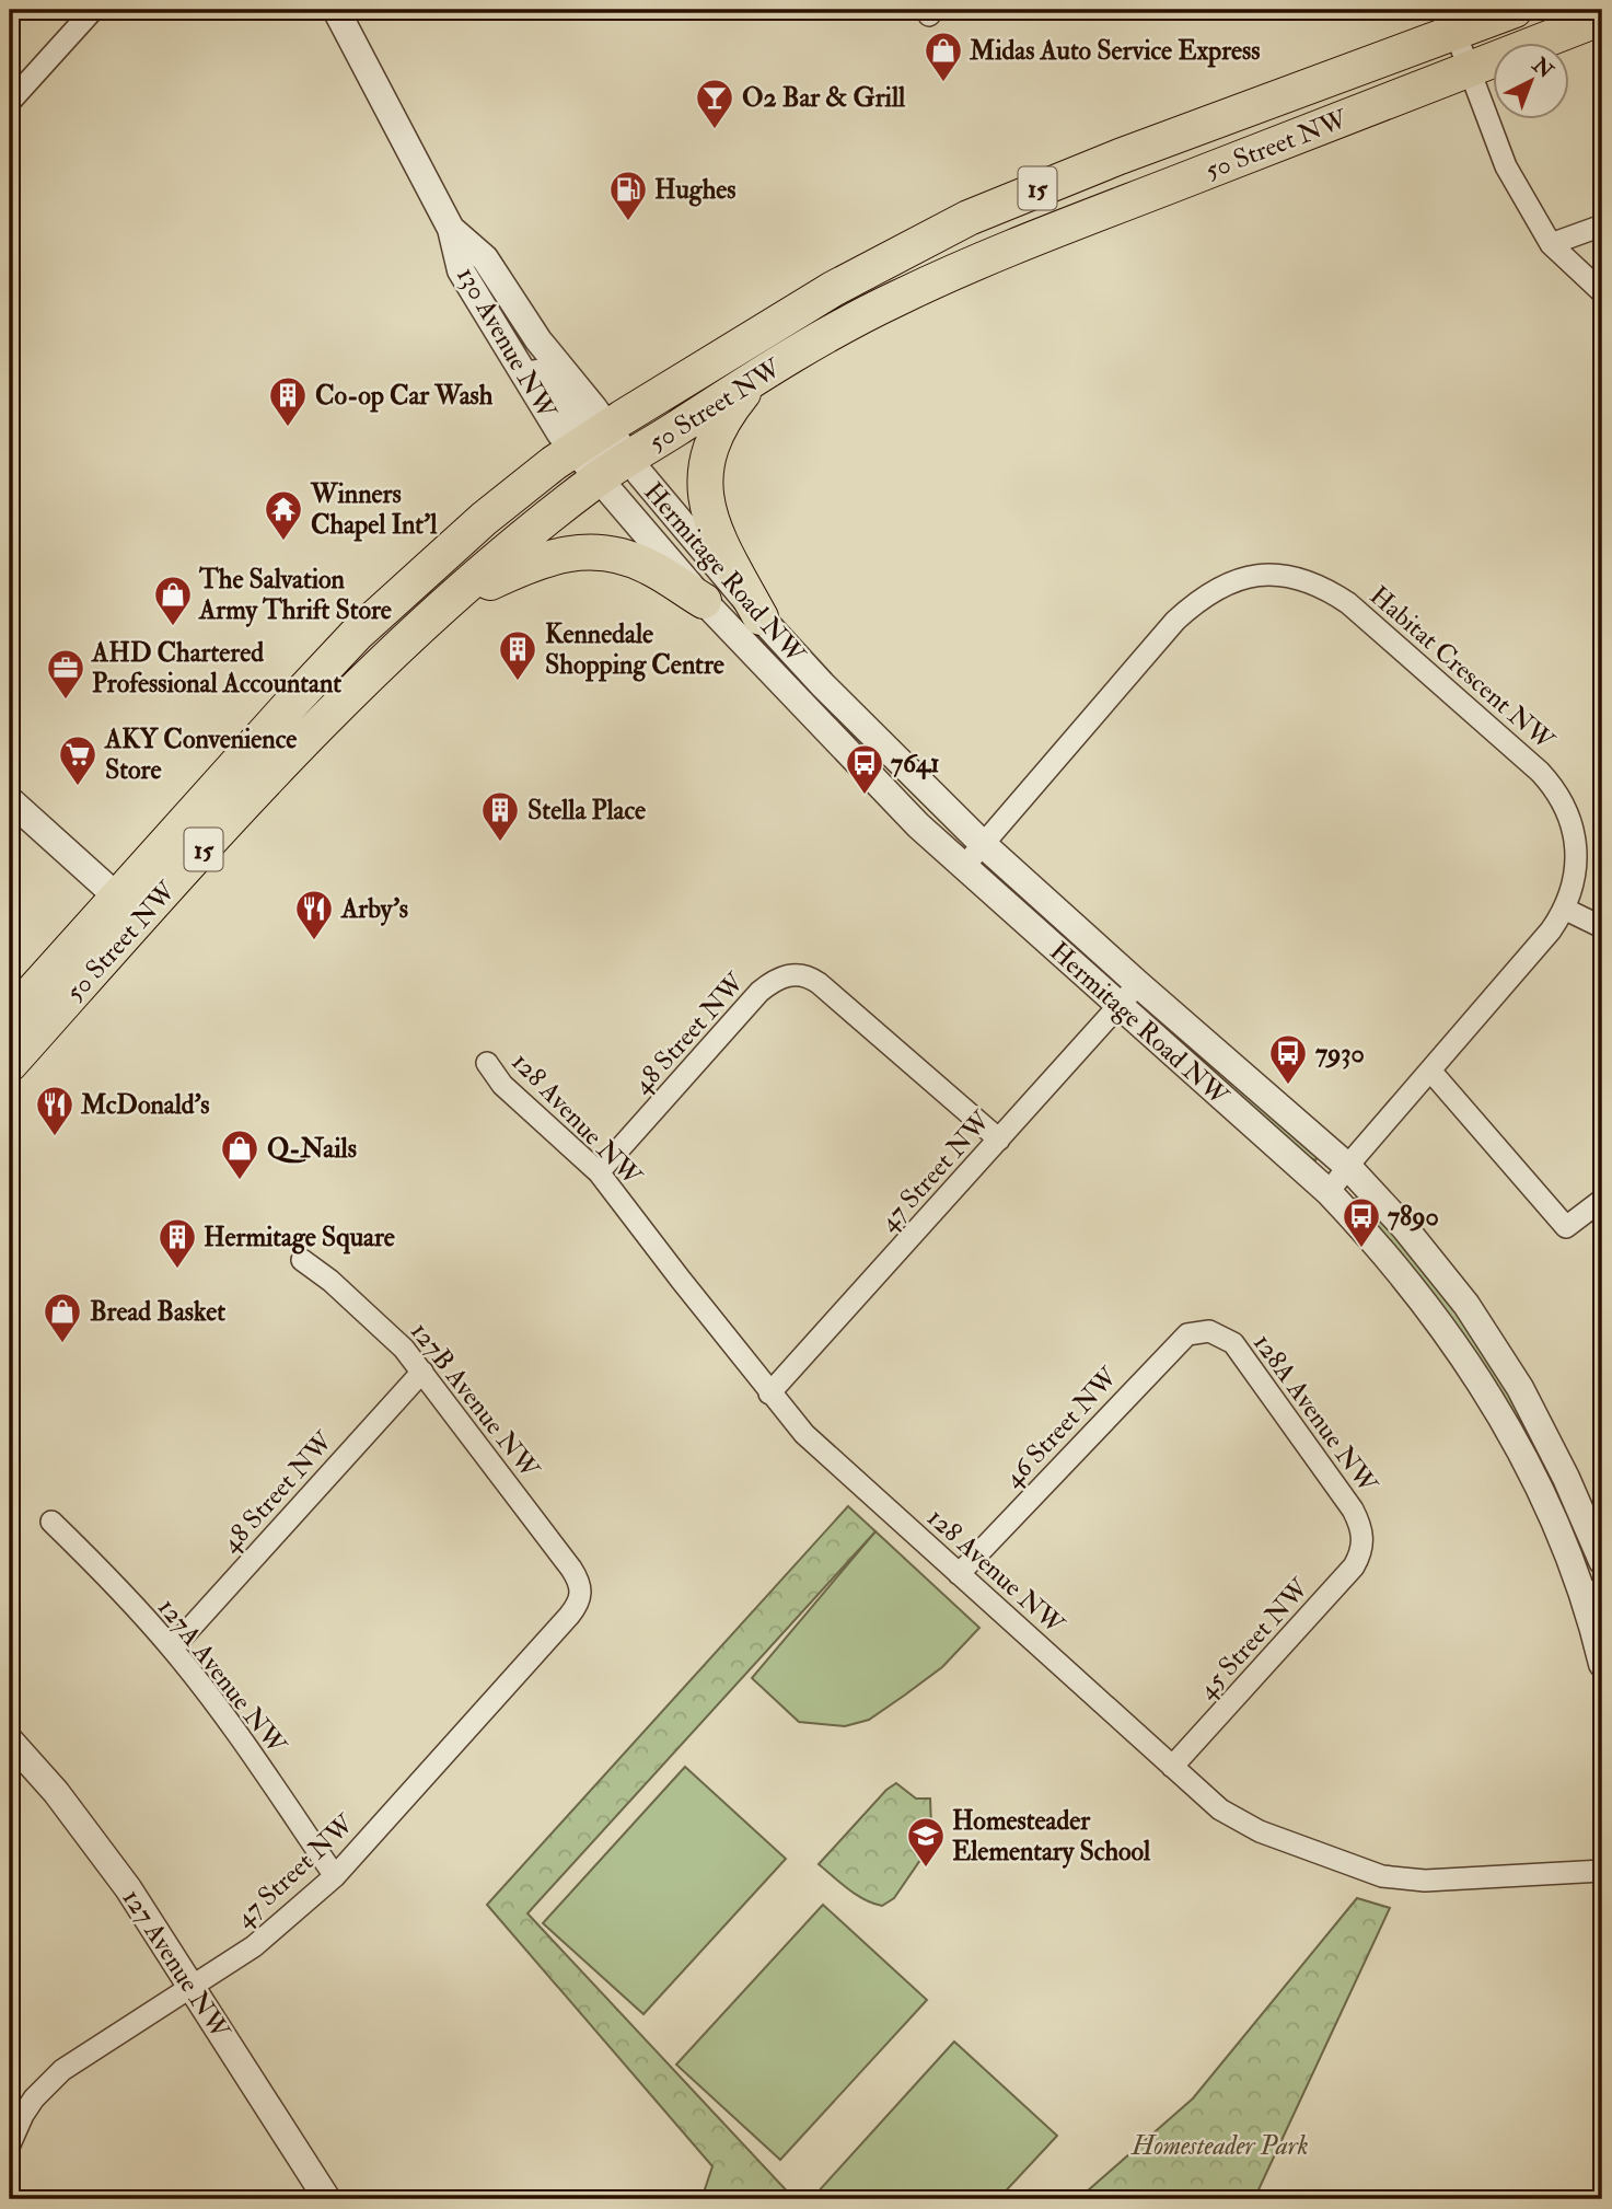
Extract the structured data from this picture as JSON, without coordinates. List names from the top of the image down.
{
  "streets": {
    "main road": ["50 Street NW", "15"],
    "street": [
      "130 Avenue NW",
      "Hermitage Road NW",
      "Habitat Crescent NW",
      "48 Street NW",
      "128 Avenue NW",
      "47 Street NW",
      "127B Avenue NW",
      "128A Avenue NW",
      "46 Street NW",
      "45 Street NW",
      "127A Avenue NW",
      "127 Avenue NW"
    ]
  },
  "crossings": [
    ["50 Street NW", "130 Avenue NW"],
    ["50 Street NW", "Hermitage Road NW"],
    ["130 Avenue NW", "Hermitage Road NW"],
    ["Hermitage Road NW", "Habitat Crescent NW"],
    ["Hermitage Road NW", "47 Street NW"],
    ["48 Street NW", "128 Avenue NW"],
    ["48 Street NW", "47 Street NW"],
    ["48 Street NW", "127B Avenue NW"],
    ["48 Street NW", "127A Avenue NW"],
    ["128 Avenue NW", "47 Street NW"],
    ["128 Avenue NW", "46 Street NW"],
    ["128 Avenue NW", "45 Street NW"],
    ["47 Street NW", "127B Avenue NW"],
    ["47 Street NW", "127A Avenue NW"],
    ["47 Street NW", "127 Avenue NW"],
    ["128A Avenue NW", "46 Street NW"],
    ["128A Avenue NW", "45 Street NW"]
  ],
  "parks": ["Homesteader Park"],
  "places": {
    "shop": [
      "Midas Auto Service Express",
      "The Salvation Army Thrift Store",
      "Q-Nails",
      "Bread Basket"
    ],
    "bar": ["O2 Bar & Grill"],
    "fuel station": ["Hughes"],
    "building": [
      "Co-op Car Wash",
      "Kennedale Shopping Centre",
      "Stella Place",
      "Hermitage Square"
    ],
    "temple": ["Winners Chapel Int'l"],
    "office": ["AHD Chartered Professional Accountant"],
    "supermarket": ["AKY Convenience Store"],
    "bus stop": ["7641", "7930", "7890"],
    "restaurant": ["Arby's", "McDonald's"],
    "school or university": ["Homesteader Elementary School"]
  },
  "north": "top right"
}
